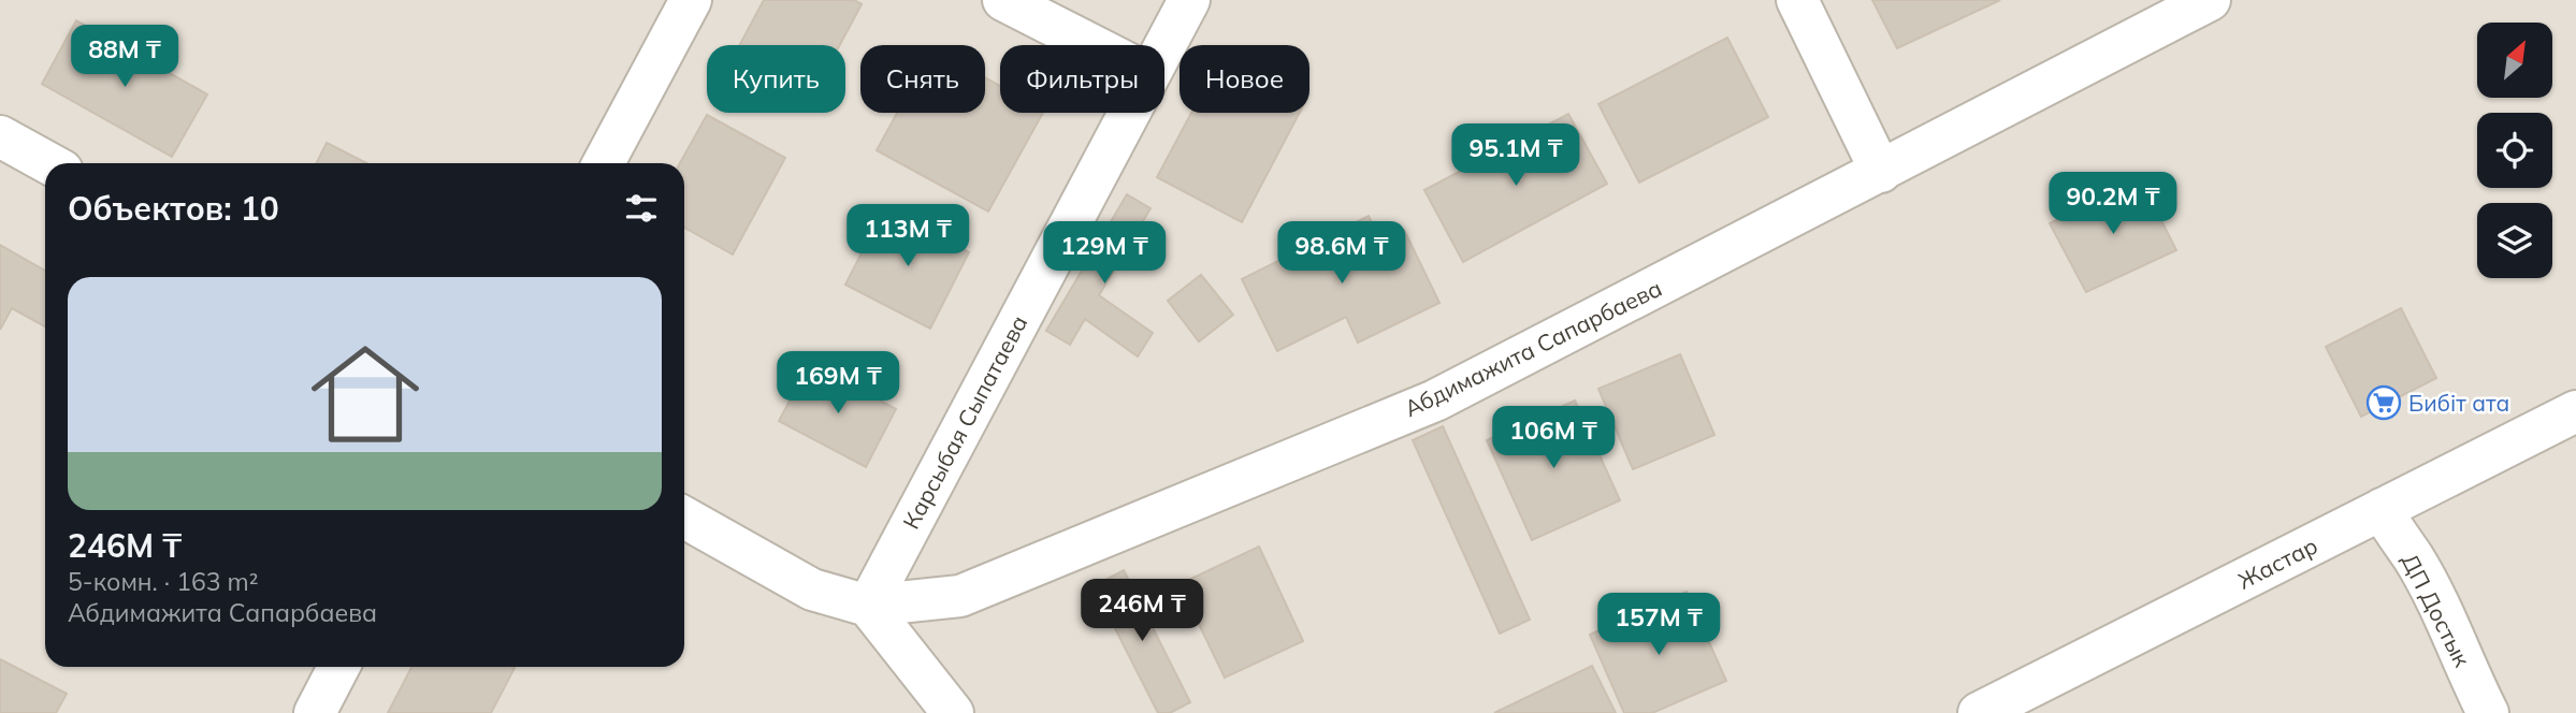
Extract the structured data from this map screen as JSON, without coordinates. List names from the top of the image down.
{
  "streets": {
    "street": [
      "Абдимажита Сапарбаева",
      "Карсыбая Сыпатаева",
      "Жастар",
      "ДП Достык"
    ]
  },
  "crossings": [
    ["Абдимажита Сапарбаева", "Карсыбая Сыпатаева"],
    ["Жастар", "ДП Достык"]
  ],
  "places": {
    "supermarket": ["Бибіт ата"]
  },
  "north": "top right",
  "page": {
    "price": [
      "88M ₸",
      "95.1M ₸",
      "90.2M ₸",
      "113M ₸",
      "129M ₸",
      "98.6M ₸",
      "169M ₸",
      "106M ₸",
      "246M ₸",
      "157M ₸"
    ],
    "chip": [
      "Купить",
      "Снять",
      "Фильтры",
      "Новое"
    ],
    "heading": "Объектов: 10",
    "list": [
      {
        "name": "246M ₸",
        "note": "5-комн. · 163 m² · Абдимажита Сапарбаева"
      }
    ]
  }
}
